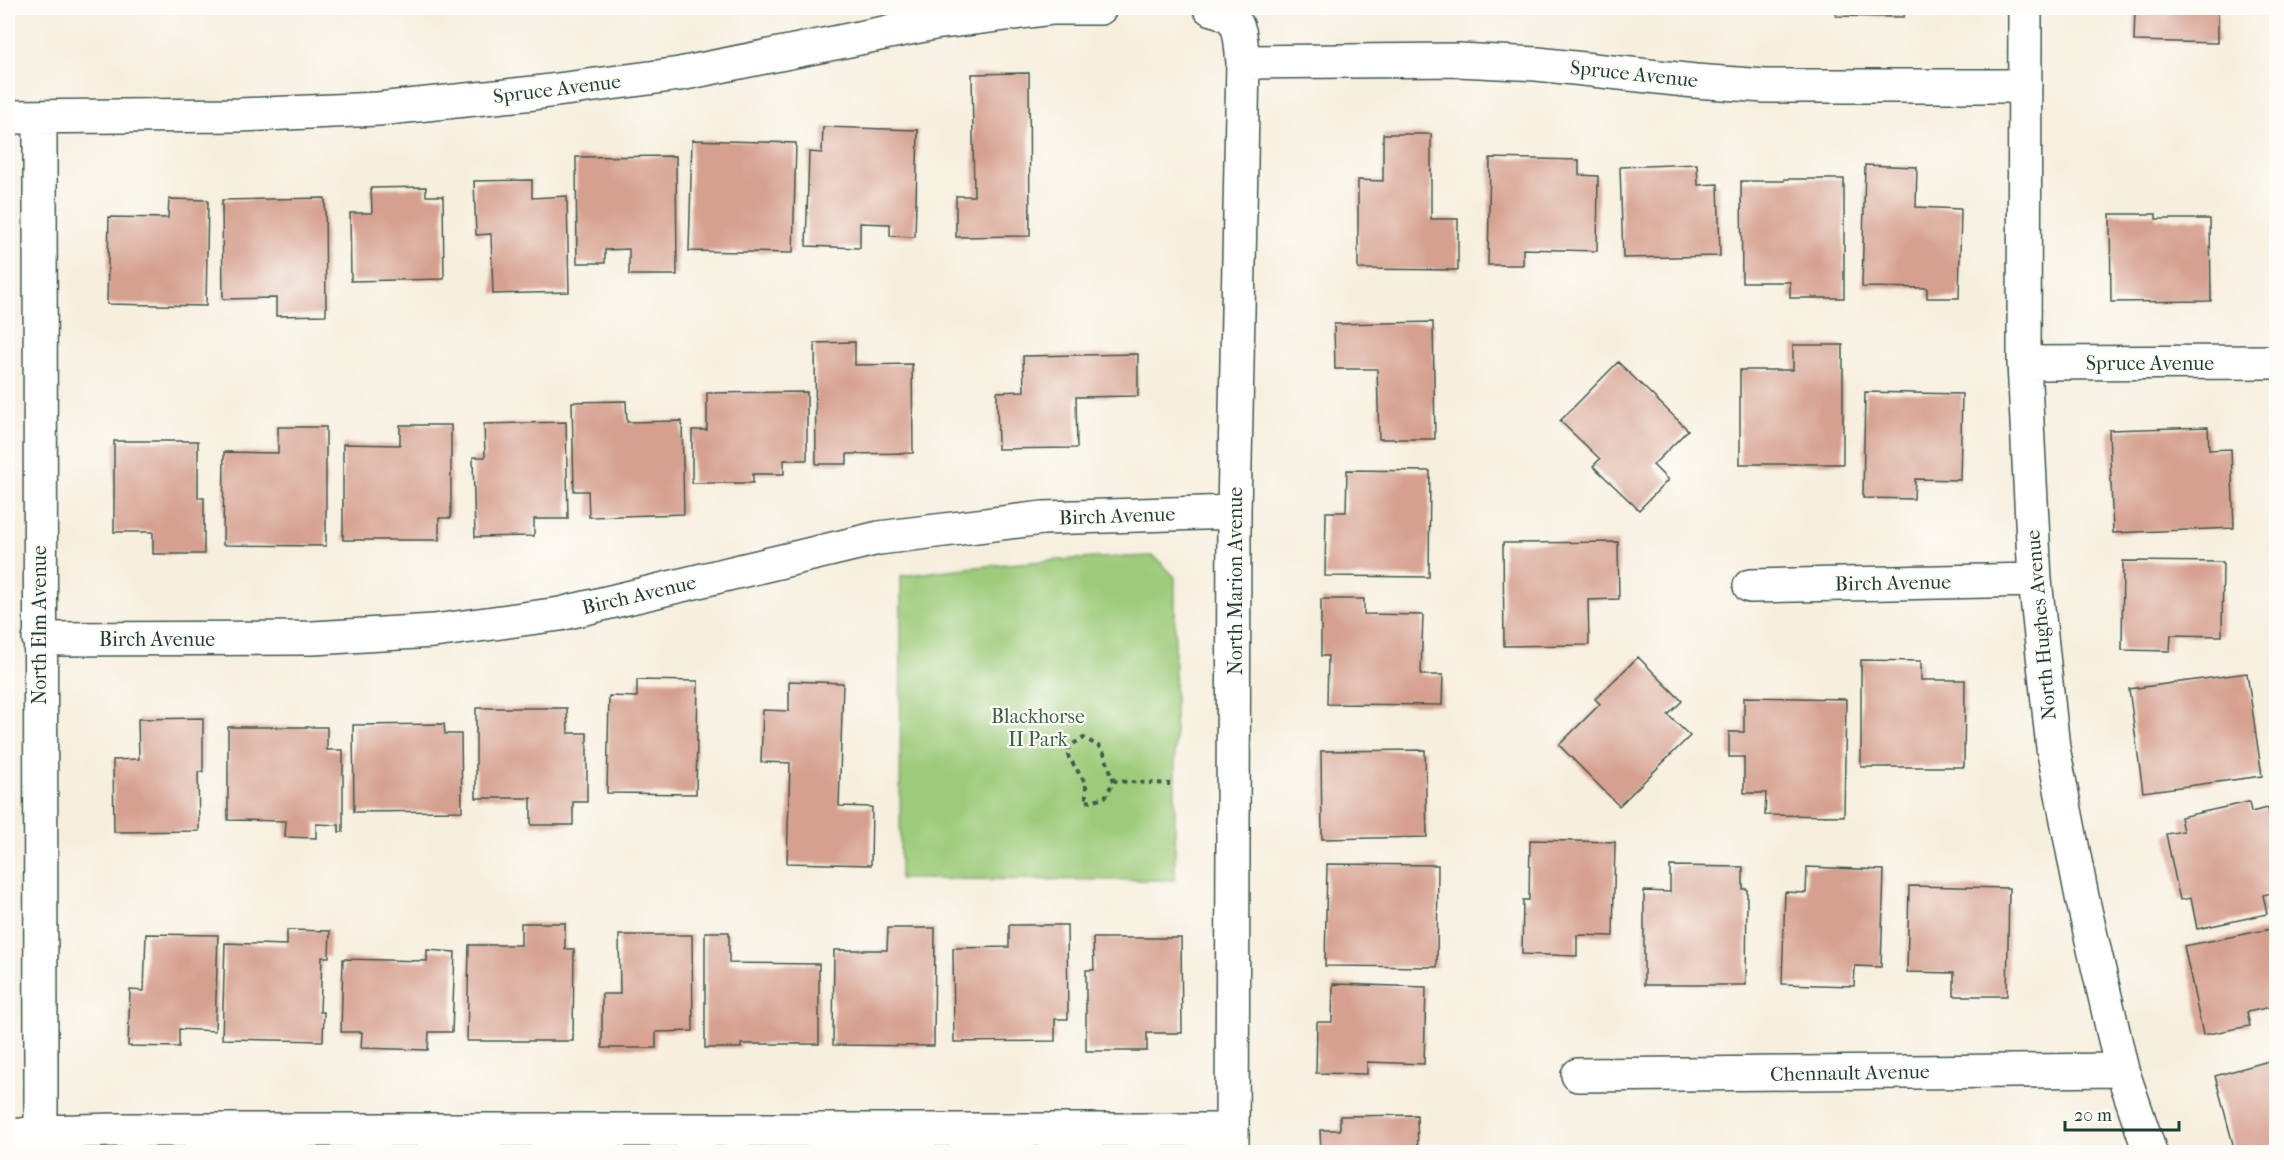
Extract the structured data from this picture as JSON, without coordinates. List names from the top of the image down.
{
  "streets": {
    "street": [
      "Spruce Avenue",
      "Birch Avenue",
      "North Marion Avenue",
      "North Elm Avenue",
      "North Hughes Avenue",
      "Chennault Avenue"
    ]
  },
  "crossings": [
    ["Spruce Avenue", "North Marion Avenue"],
    ["Spruce Avenue", "North Elm Avenue"],
    ["Spruce Avenue", "North Hughes Avenue"],
    ["Birch Avenue", "North Marion Avenue"],
    ["Birch Avenue", "North Elm Avenue"],
    ["Birch Avenue", "North Hughes Avenue"],
    ["North Hughes Avenue", "Chennault Avenue"]
  ],
  "parks": ["Blackhorse II Park"],
  "scale_bar": "20 m"
}
